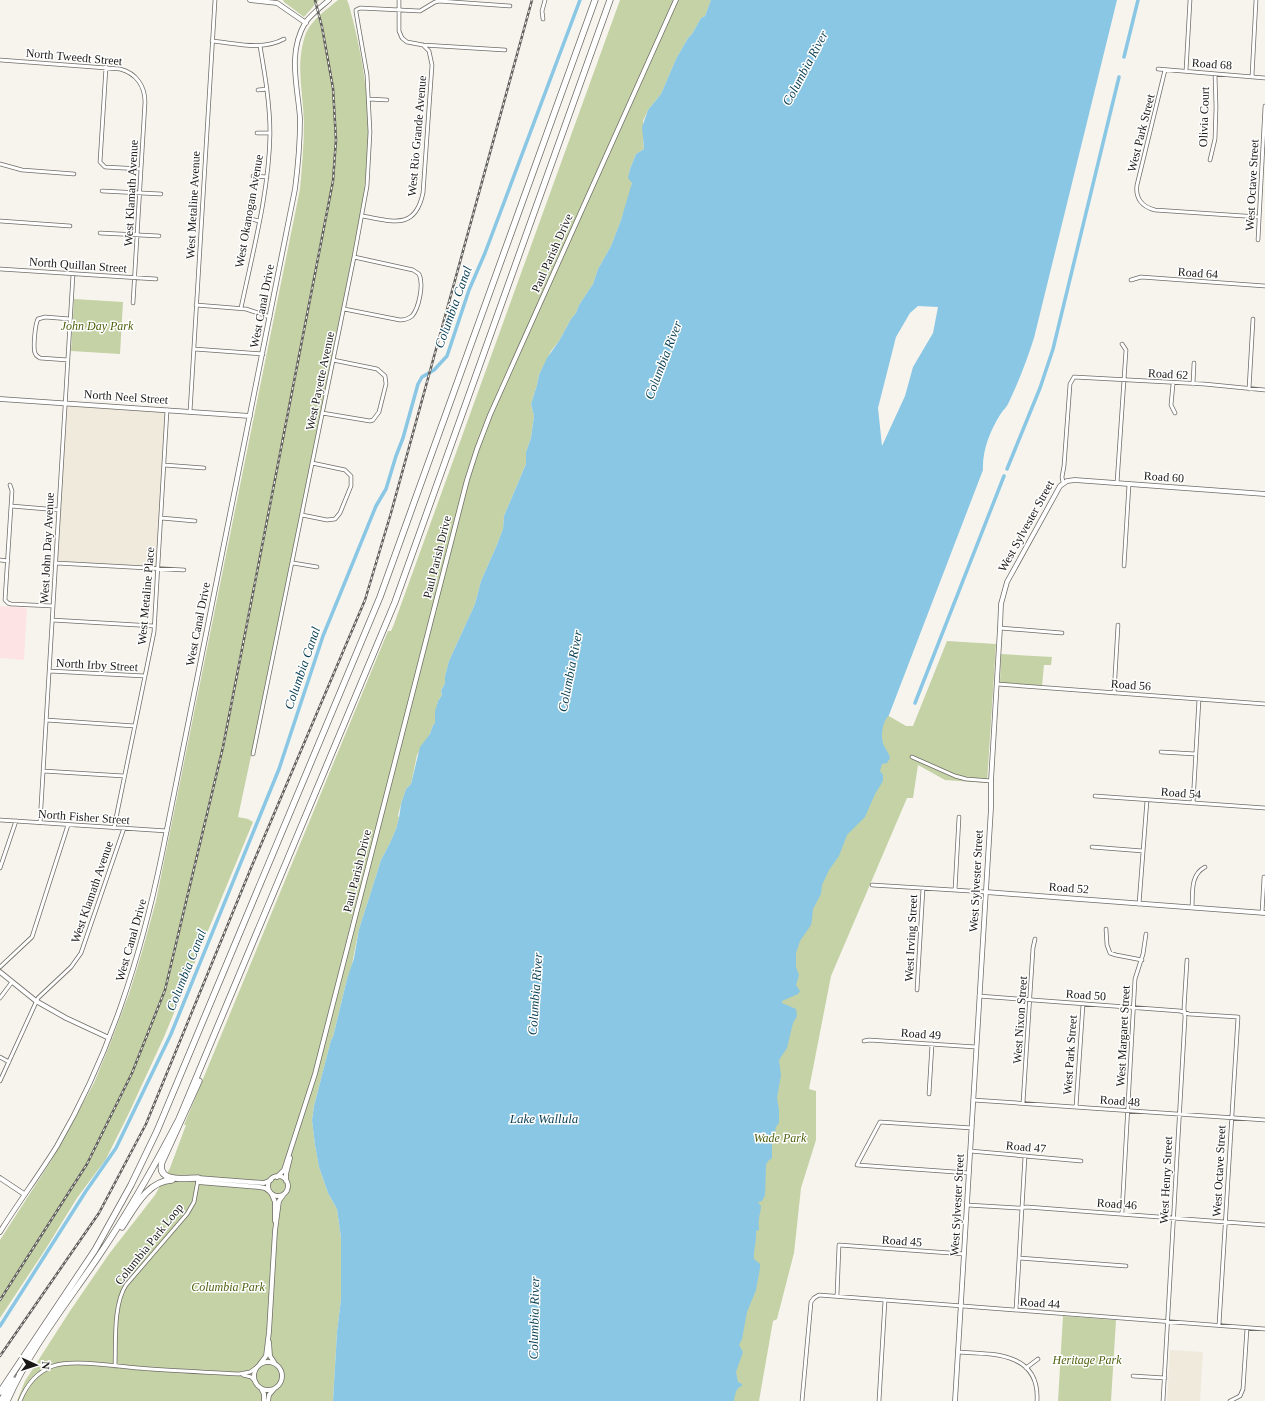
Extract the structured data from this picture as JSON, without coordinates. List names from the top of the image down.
{
  "streets": {
    "street": [
      "North Tweedt Street",
      "Road 68",
      "Olivia Court",
      "West Park Street",
      "West Rio Grande Avenue",
      "West Octave Street",
      "West Klamath Avenue",
      "West Metaline Avenue",
      "West Okanogan Avenue",
      "Paul Parish Drive",
      "North Quillan Street",
      "Road 64",
      "West Canal Drive",
      "Road 62",
      "West Payette Avenue",
      "North Neel Street",
      "Road 60",
      "West Sylvester Street",
      "West John Day Avenue",
      "West Metaline Place",
      "North Irby Street",
      "Road 56",
      "Road 54",
      "North Fisher Street",
      "Road 52",
      "West Irving Street",
      "Road 50",
      "West Nixon Street",
      "Road 49",
      "West Margaret Street",
      "Road 48",
      "Road 47",
      "West Henry Street",
      "Road 46",
      "Road 45",
      "Columbia Park Loop",
      "Road 44"
    ]
  },
  "crossings": [
    ["North Tweedt Street", "West Klamath Avenue"],
    ["Road 68", "Olivia Court"],
    ["Road 68", "West Park Street"],
    ["West Park Street", "West Octave Street"],
    ["West Park Street", "Road 50"],
    ["West Park Street", "Road 48"],
    ["West Rio Grande Avenue", "West Payette Avenue"],
    ["West Octave Street", "Road 50"],
    ["West Octave Street", "Road 48"],
    ["West Octave Street", "Road 46"],
    ["West Octave Street", "Road 44"],
    ["West Klamath Avenue", "North Quillan Street"],
    ["West Klamath Avenue", "North Fisher Street"],
    ["West Metaline Avenue", "North Neel Street"],
    ["North Quillan Street", "West John Day Avenue"],
    ["West Canal Drive", "North Neel Street"],
    ["West Canal Drive", "North Fisher Street"],
    ["Road 62", "West Sylvester Street"],
    ["North Neel Street", "West John Day Avenue"],
    ["North Neel Street", "West Metaline Place"],
    ["Road 60", "West Sylvester Street"],
    ["West Sylvester Street", "Road 56"],
    ["West Sylvester Street", "Road 52"],
    ["West Sylvester Street", "Road 50"],
    ["West Sylvester Street", "Road 49"],
    ["West Sylvester Street", "Road 48"],
    ["West Sylvester Street", "Road 47"],
    ["West Sylvester Street", "Road 46"],
    ["West Sylvester Street", "Road 45"],
    ["West Sylvester Street", "Road 44"],
    ["West John Day Avenue", "North Irby Street"],
    ["West John Day Avenue", "North Fisher Street"],
    ["West Metaline Place", "North Irby Street"],
    ["West Metaline Place", "North Fisher Street"],
    ["Road 52", "West Irving Street"],
    ["Road 50", "West Nixon Street"],
    ["Road 50", "West Margaret Street"],
    ["Road 50", "West Henry Street"],
    ["West Nixon Street", "Road 48"],
    ["West Margaret Street", "Road 48"],
    ["West Margaret Street", "Road 46"],
    ["Road 48", "West Henry Street"],
    ["West Henry Street", "Road 46"],
    ["West Henry Street", "Road 44"],
    ["Road 45", "Road 44"]
  ],
  "water": ["Columbia River", "Columbia Canal", "Lake Wallula"],
  "parks": [
    "John Day Park",
    "Wade Park",
    "Columbia Park",
    "Heritage Park"
  ],
  "north": "right"
}
